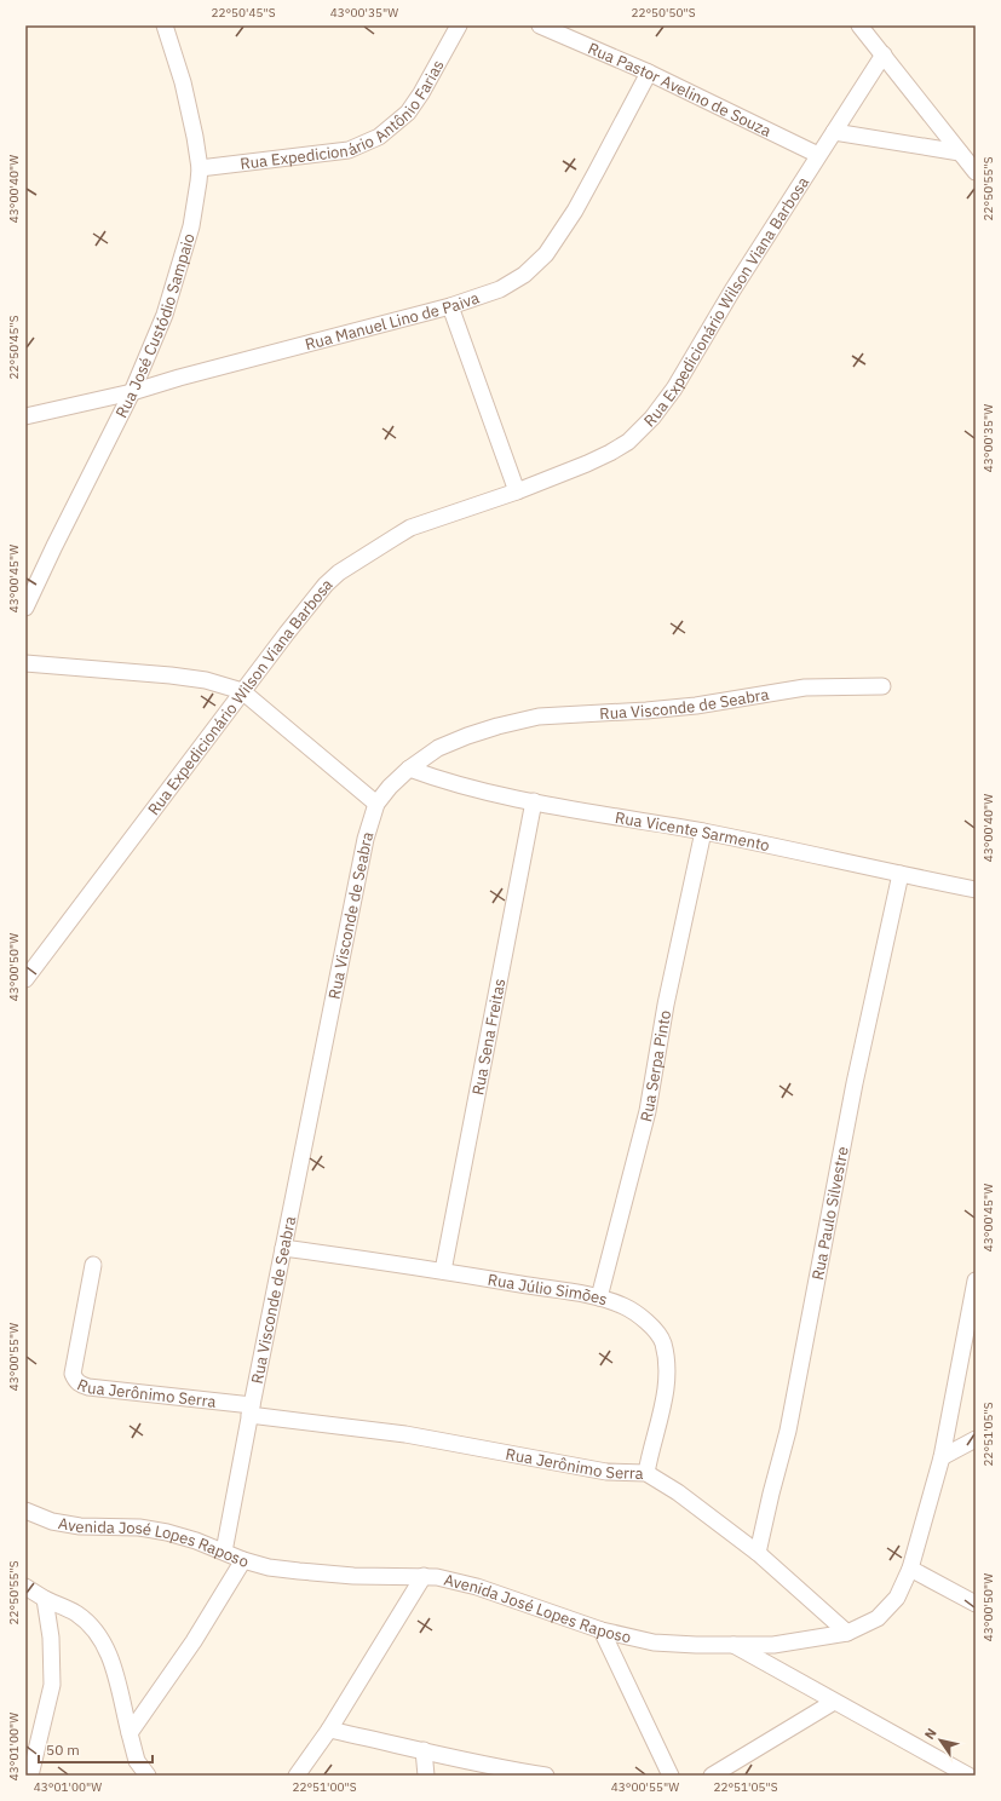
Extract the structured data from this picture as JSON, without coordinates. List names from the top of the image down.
{
  "streets": {
    "street": [
      "Rua Pastor Avelino de Souza",
      "Rua Expedicionário Antônio Farias",
      "Rua Expedicionário Wilson Viana Barbosa",
      "Rua Manuel Lino de Paiva",
      "Rua José Custódio Sampaio",
      "Rua Visconde de Seabra",
      "Rua Vicente Sarmento",
      "Rua Sena Freitas",
      "Rua Serpa Pinto",
      "Rua Paulo Silvestre",
      "Rua Júlio Simões",
      "Rua Jerônimo Serra",
      "Avenida José Lopes Raposo"
    ]
  },
  "crossings": [
    ["Rua Pastor Avelino de Souza", "Rua Expedicionário Wilson Viana Barbosa"],
    ["Rua Pastor Avelino de Souza", "Rua Manuel Lino de Paiva"],
    ["Rua Expedicionário Antônio Farias", "Rua José Custódio Sampaio"],
    ["Rua Manuel Lino de Paiva", "Rua José Custódio Sampaio"],
    ["Rua Visconde de Seabra", "Rua Vicente Sarmento"],
    ["Rua Visconde de Seabra", "Rua Júlio Simões"],
    ["Rua Visconde de Seabra", "Rua Jerônimo Serra"],
    ["Rua Visconde de Seabra", "Avenida José Lopes Raposo"],
    ["Rua Vicente Sarmento", "Rua Sena Freitas"],
    ["Rua Vicente Sarmento", "Rua Serpa Pinto"],
    ["Rua Vicente Sarmento", "Rua Paulo Silvestre"],
    ["Rua Sena Freitas", "Rua Júlio Simões"],
    ["Rua Serpa Pinto", "Rua Júlio Simões"],
    ["Rua Paulo Silvestre", "Rua Jerônimo Serra"],
    ["Rua Júlio Simões", "Rua Jerônimo Serra"],
    ["Rua Jerônimo Serra", "Avenida José Lopes Raposo"]
  ],
  "scale_bar": "50 m",
  "north": "top left",
  "coordinates": [
    "22°50'45\"S",
    "43°00'35\"W",
    "22°50'50\"S",
    "22°50'55\"S",
    "43°00'40\"W",
    "43°00'45\"W",
    "43°00'50\"W",
    "43°00'55\"W",
    "22°51'05\"S",
    "43°01'00\"W",
    "22°51'00\"S"
  ]
}
